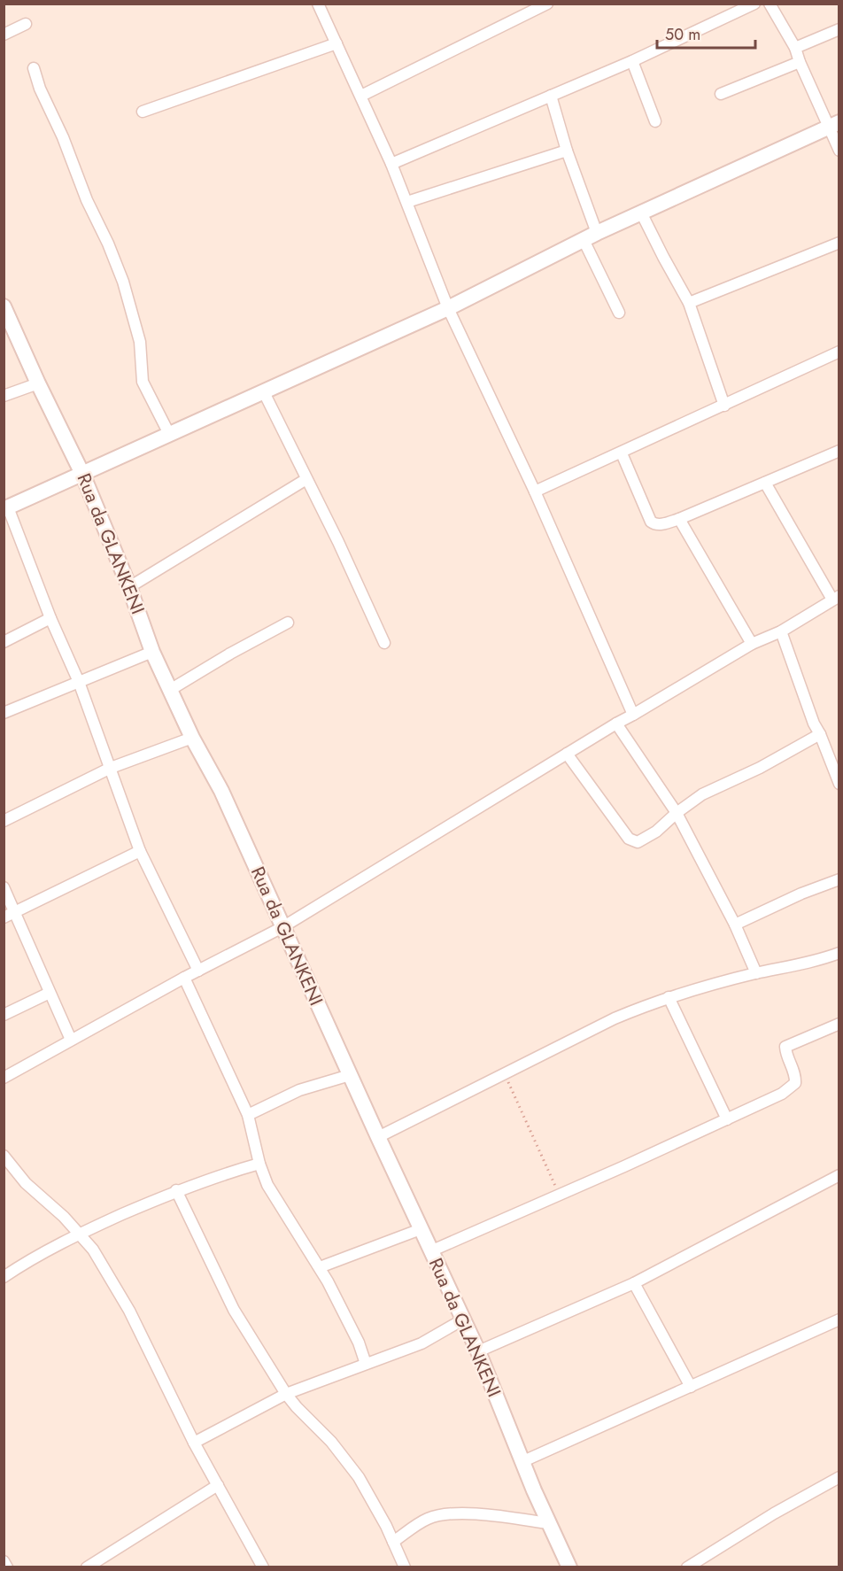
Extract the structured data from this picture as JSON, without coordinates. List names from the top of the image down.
{
  "streets": {
    "street": ["Rua da GLANKENI"]
  },
  "scale_bar": "50 m"
}
